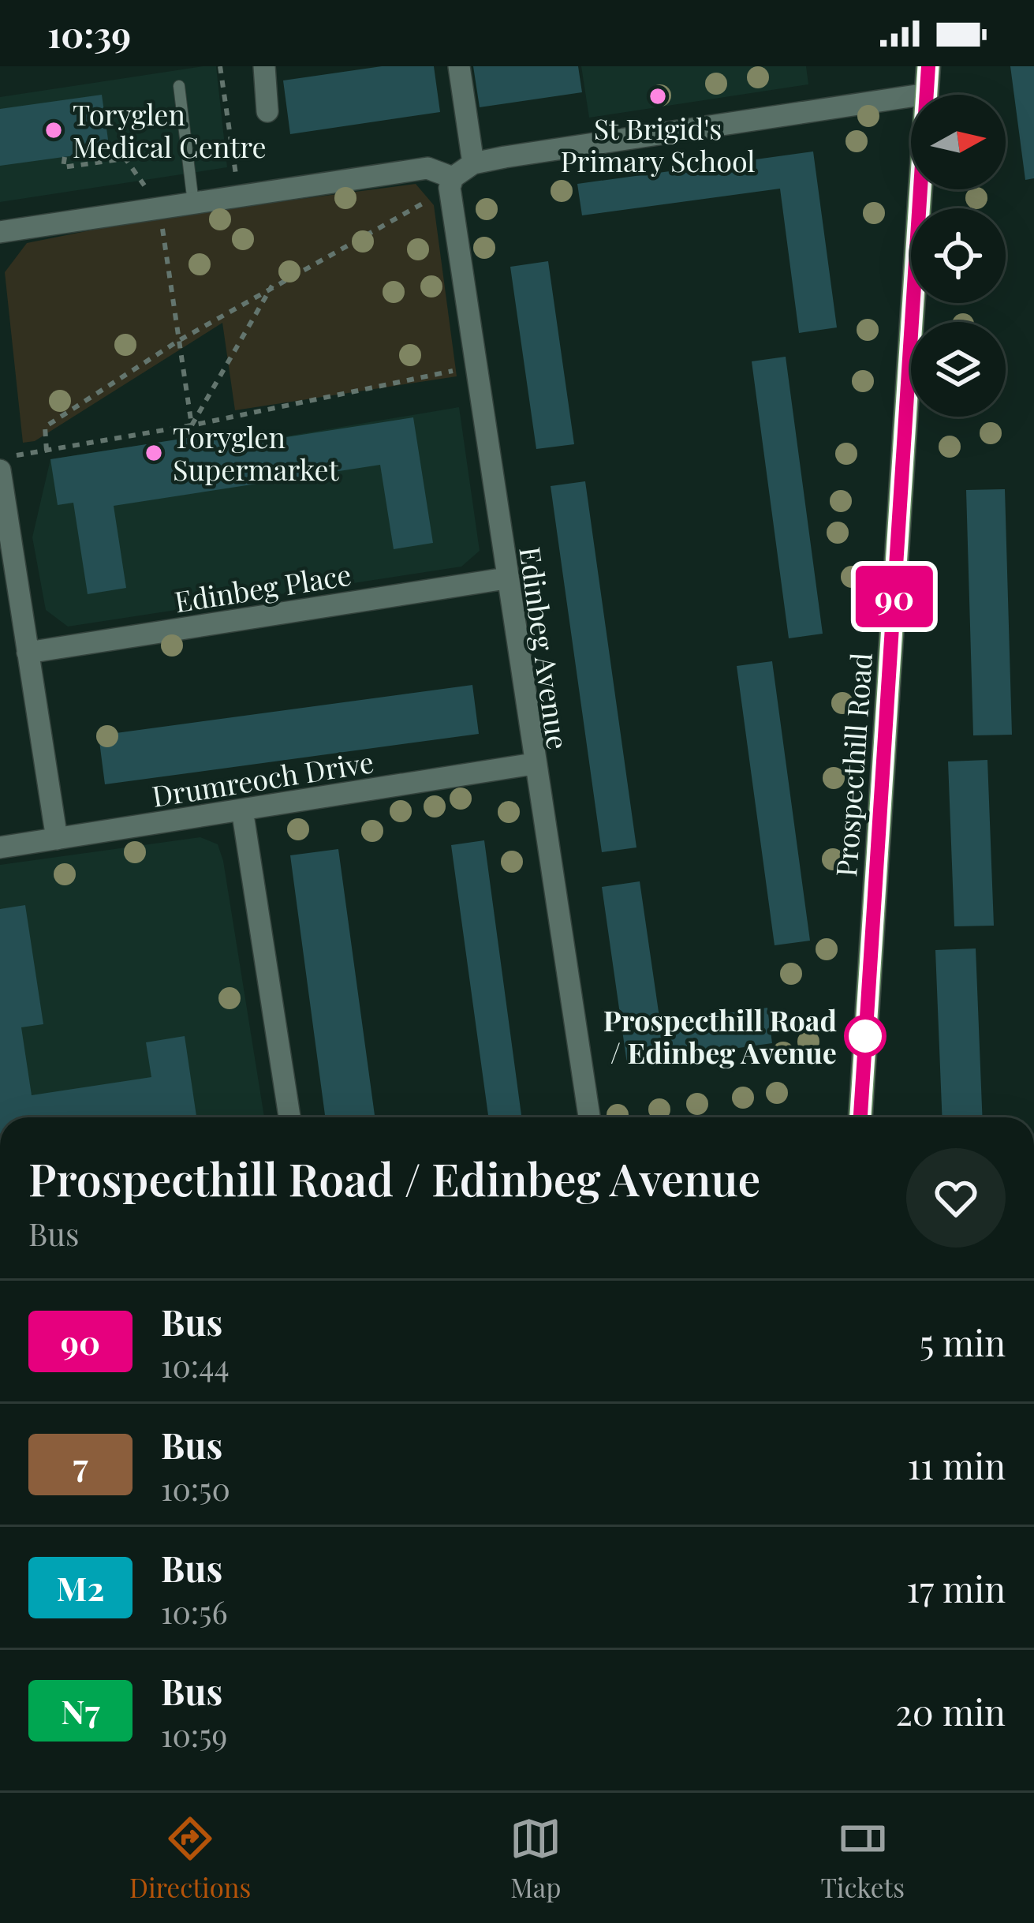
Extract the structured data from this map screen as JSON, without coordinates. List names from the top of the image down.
{
  "streets": {
    "main road": ["Prospecthill Road"],
    "street": ["Edinbeg Place", "Edinbeg Avenue", "Drumreoch Drive"]
  },
  "crossings": [
    ["Edinbeg Place", "Edinbeg Avenue"],
    ["Edinbeg Avenue", "Drumreoch Drive"]
  ],
  "places": [
    "St Brigid's Primary School",
    "Toryglen Medical Centre",
    "Toryglen Supermarket",
    "Prospecthill Road / Edinbeg Avenue"
  ],
  "lines": ["bus line 90"],
  "north": "right",
  "page": {
    "status": "10:39",
    "on_map": "90",
    "heading": ["Prospecthill Road / Edinbeg Avenue", "Bus"],
    "list": [
      {
        "mark": "90",
        "name": "Bus",
        "note": "10:44",
        "value": "5 min"
      },
      {
        "mark": "7",
        "name": "Bus",
        "note": "10:50",
        "value": "11 min"
      },
      {
        "mark": "M2",
        "name": "Bus",
        "note": "10:56",
        "value": "17 min"
      },
      {
        "mark": "N7",
        "name": "Bus",
        "note": "10:59",
        "value": "20 min"
      }
    ],
    "tabs": ["Directions", "Map", "Tickets"]
  }
}
